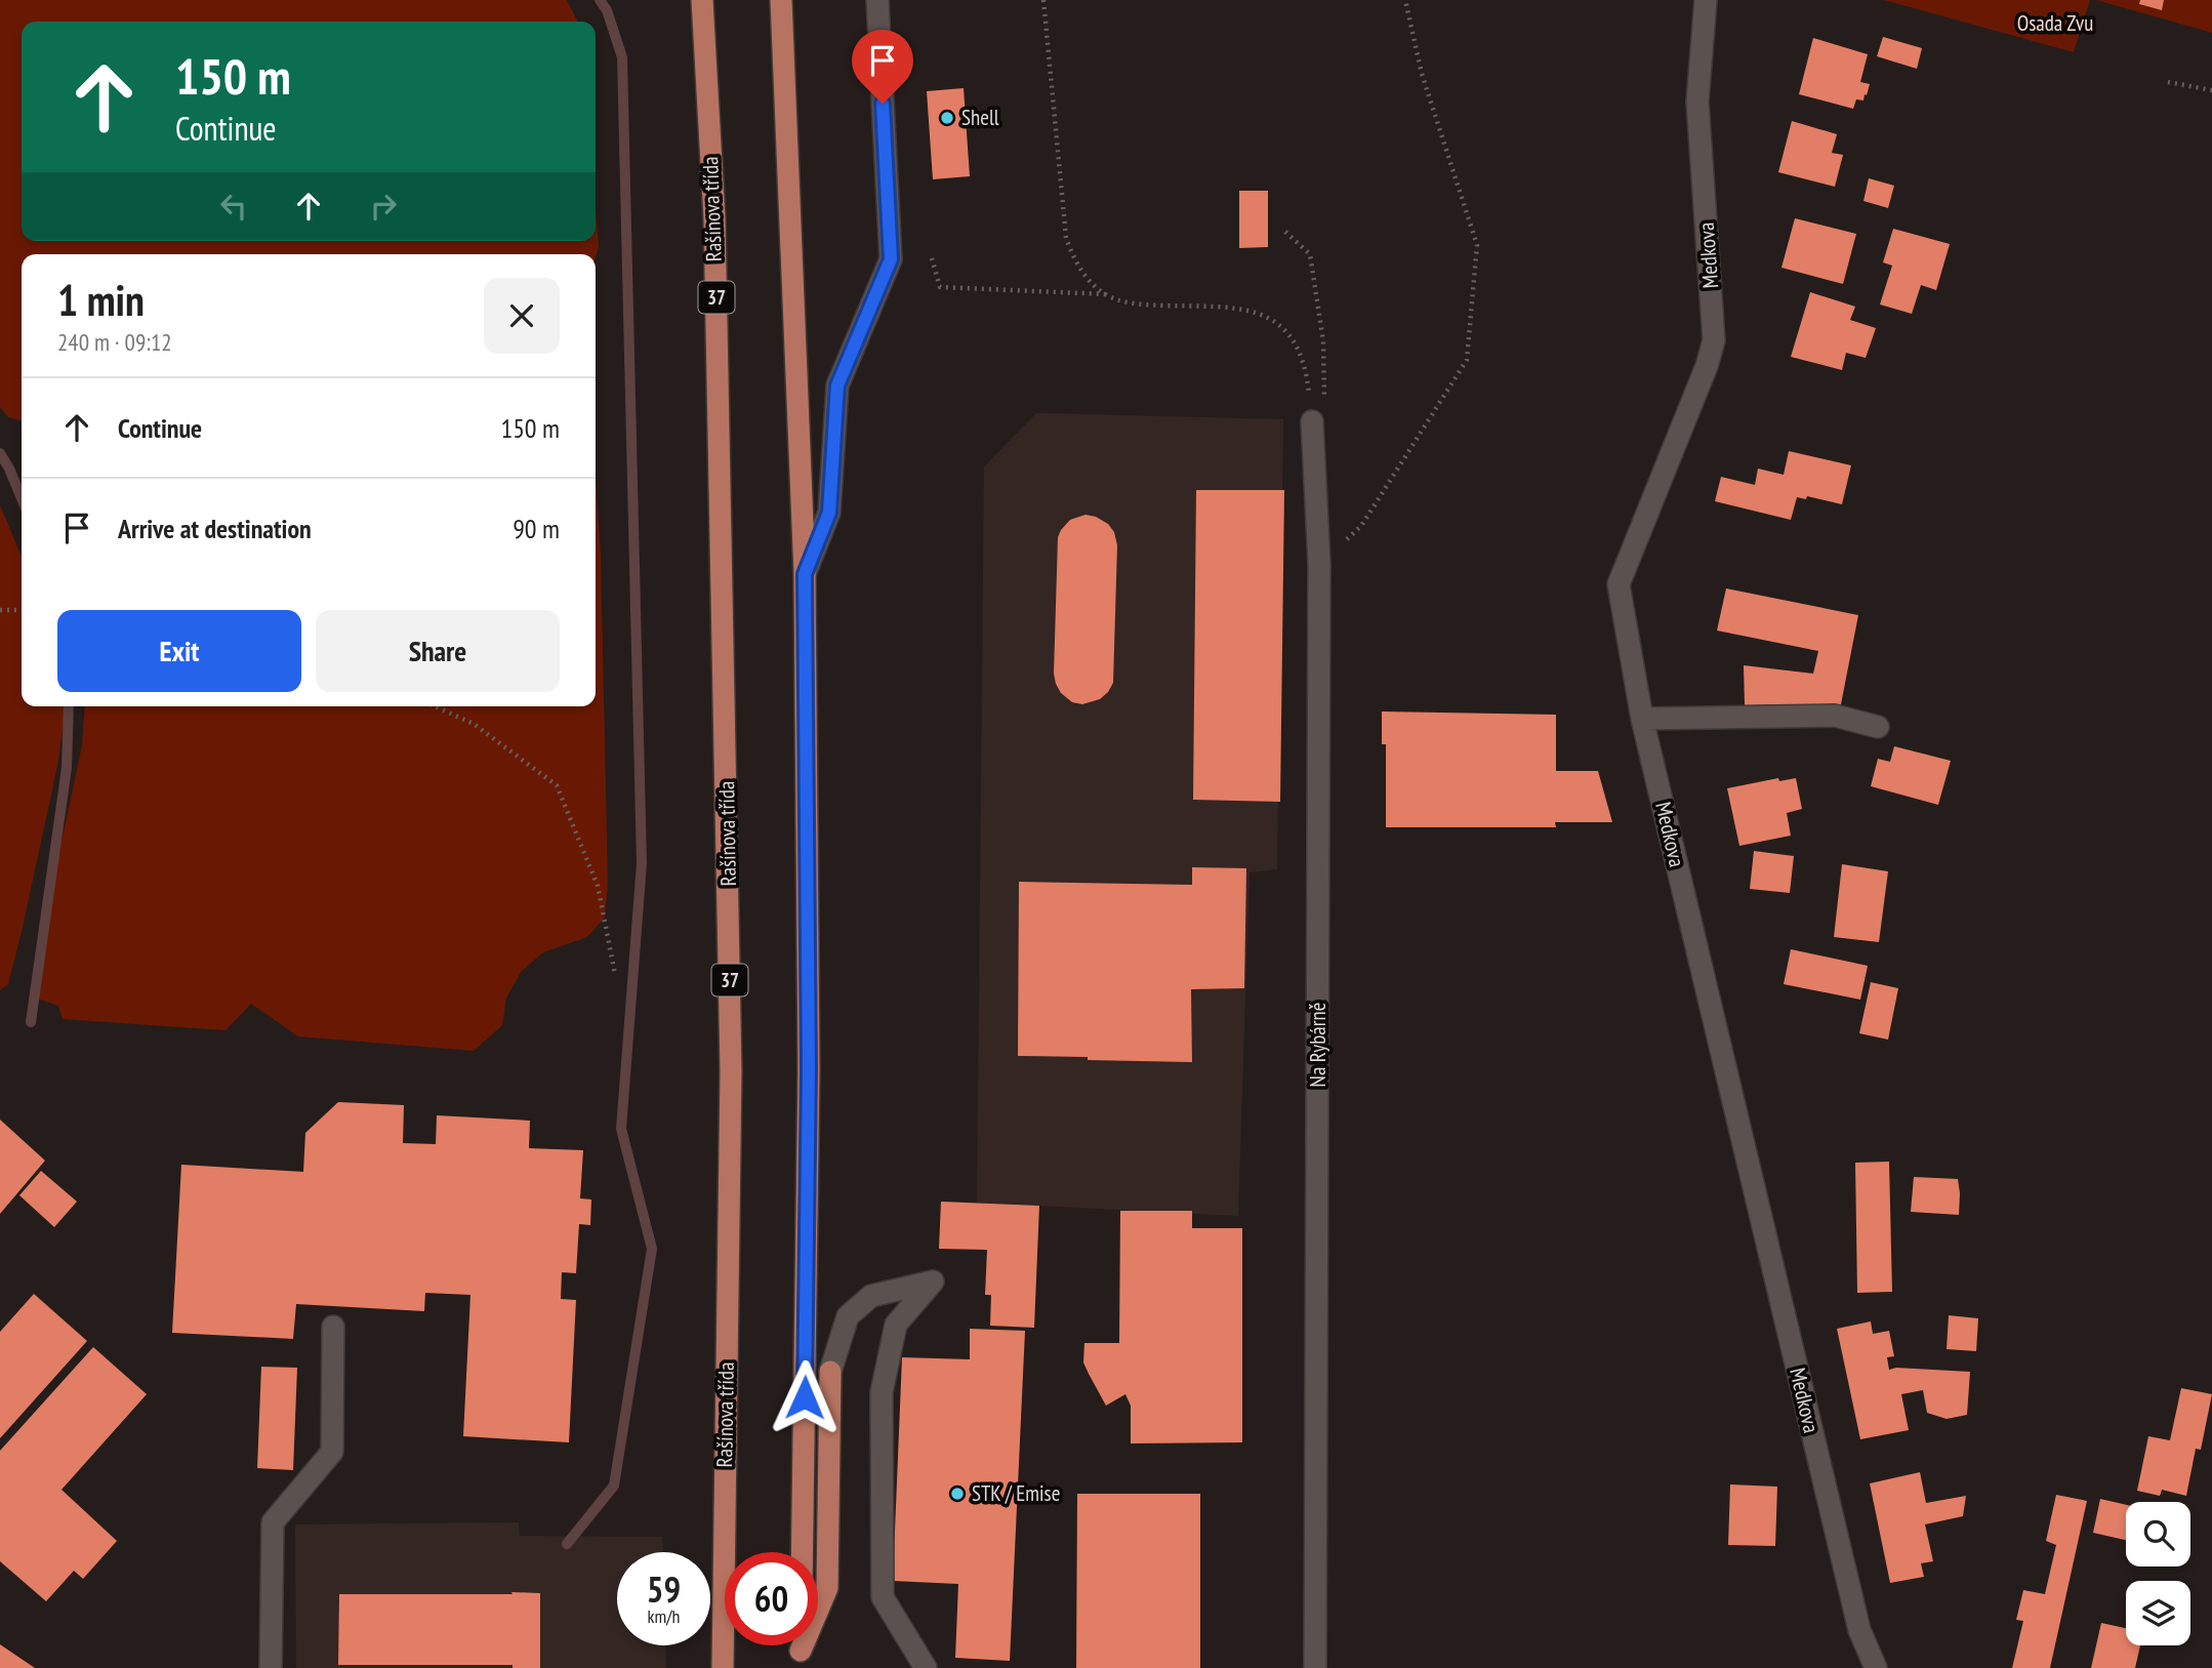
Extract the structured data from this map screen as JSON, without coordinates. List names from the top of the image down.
{
  "streets": {
    "main road": ["Rašínova třída", "37"],
    "street": ["Medkova", "Na Rybárně"]
  },
  "parks": ["Osada Zvu"],
  "places": ["Shell", "STK / Emise"],
  "page": {
    "turn": ["150 m", "Continue"],
    "heading": ["1 min", "240 m · 09:12"],
    "list": [
      {
        "name": "Continue",
        "value": "150 m"
      },
      {
        "name": "Arrive at destination",
        "value": "90 m"
      }
    ],
    "buttons": ["Exit", "Share"],
    "speed": "59 km/h",
    "limit": "60"
  }
}
